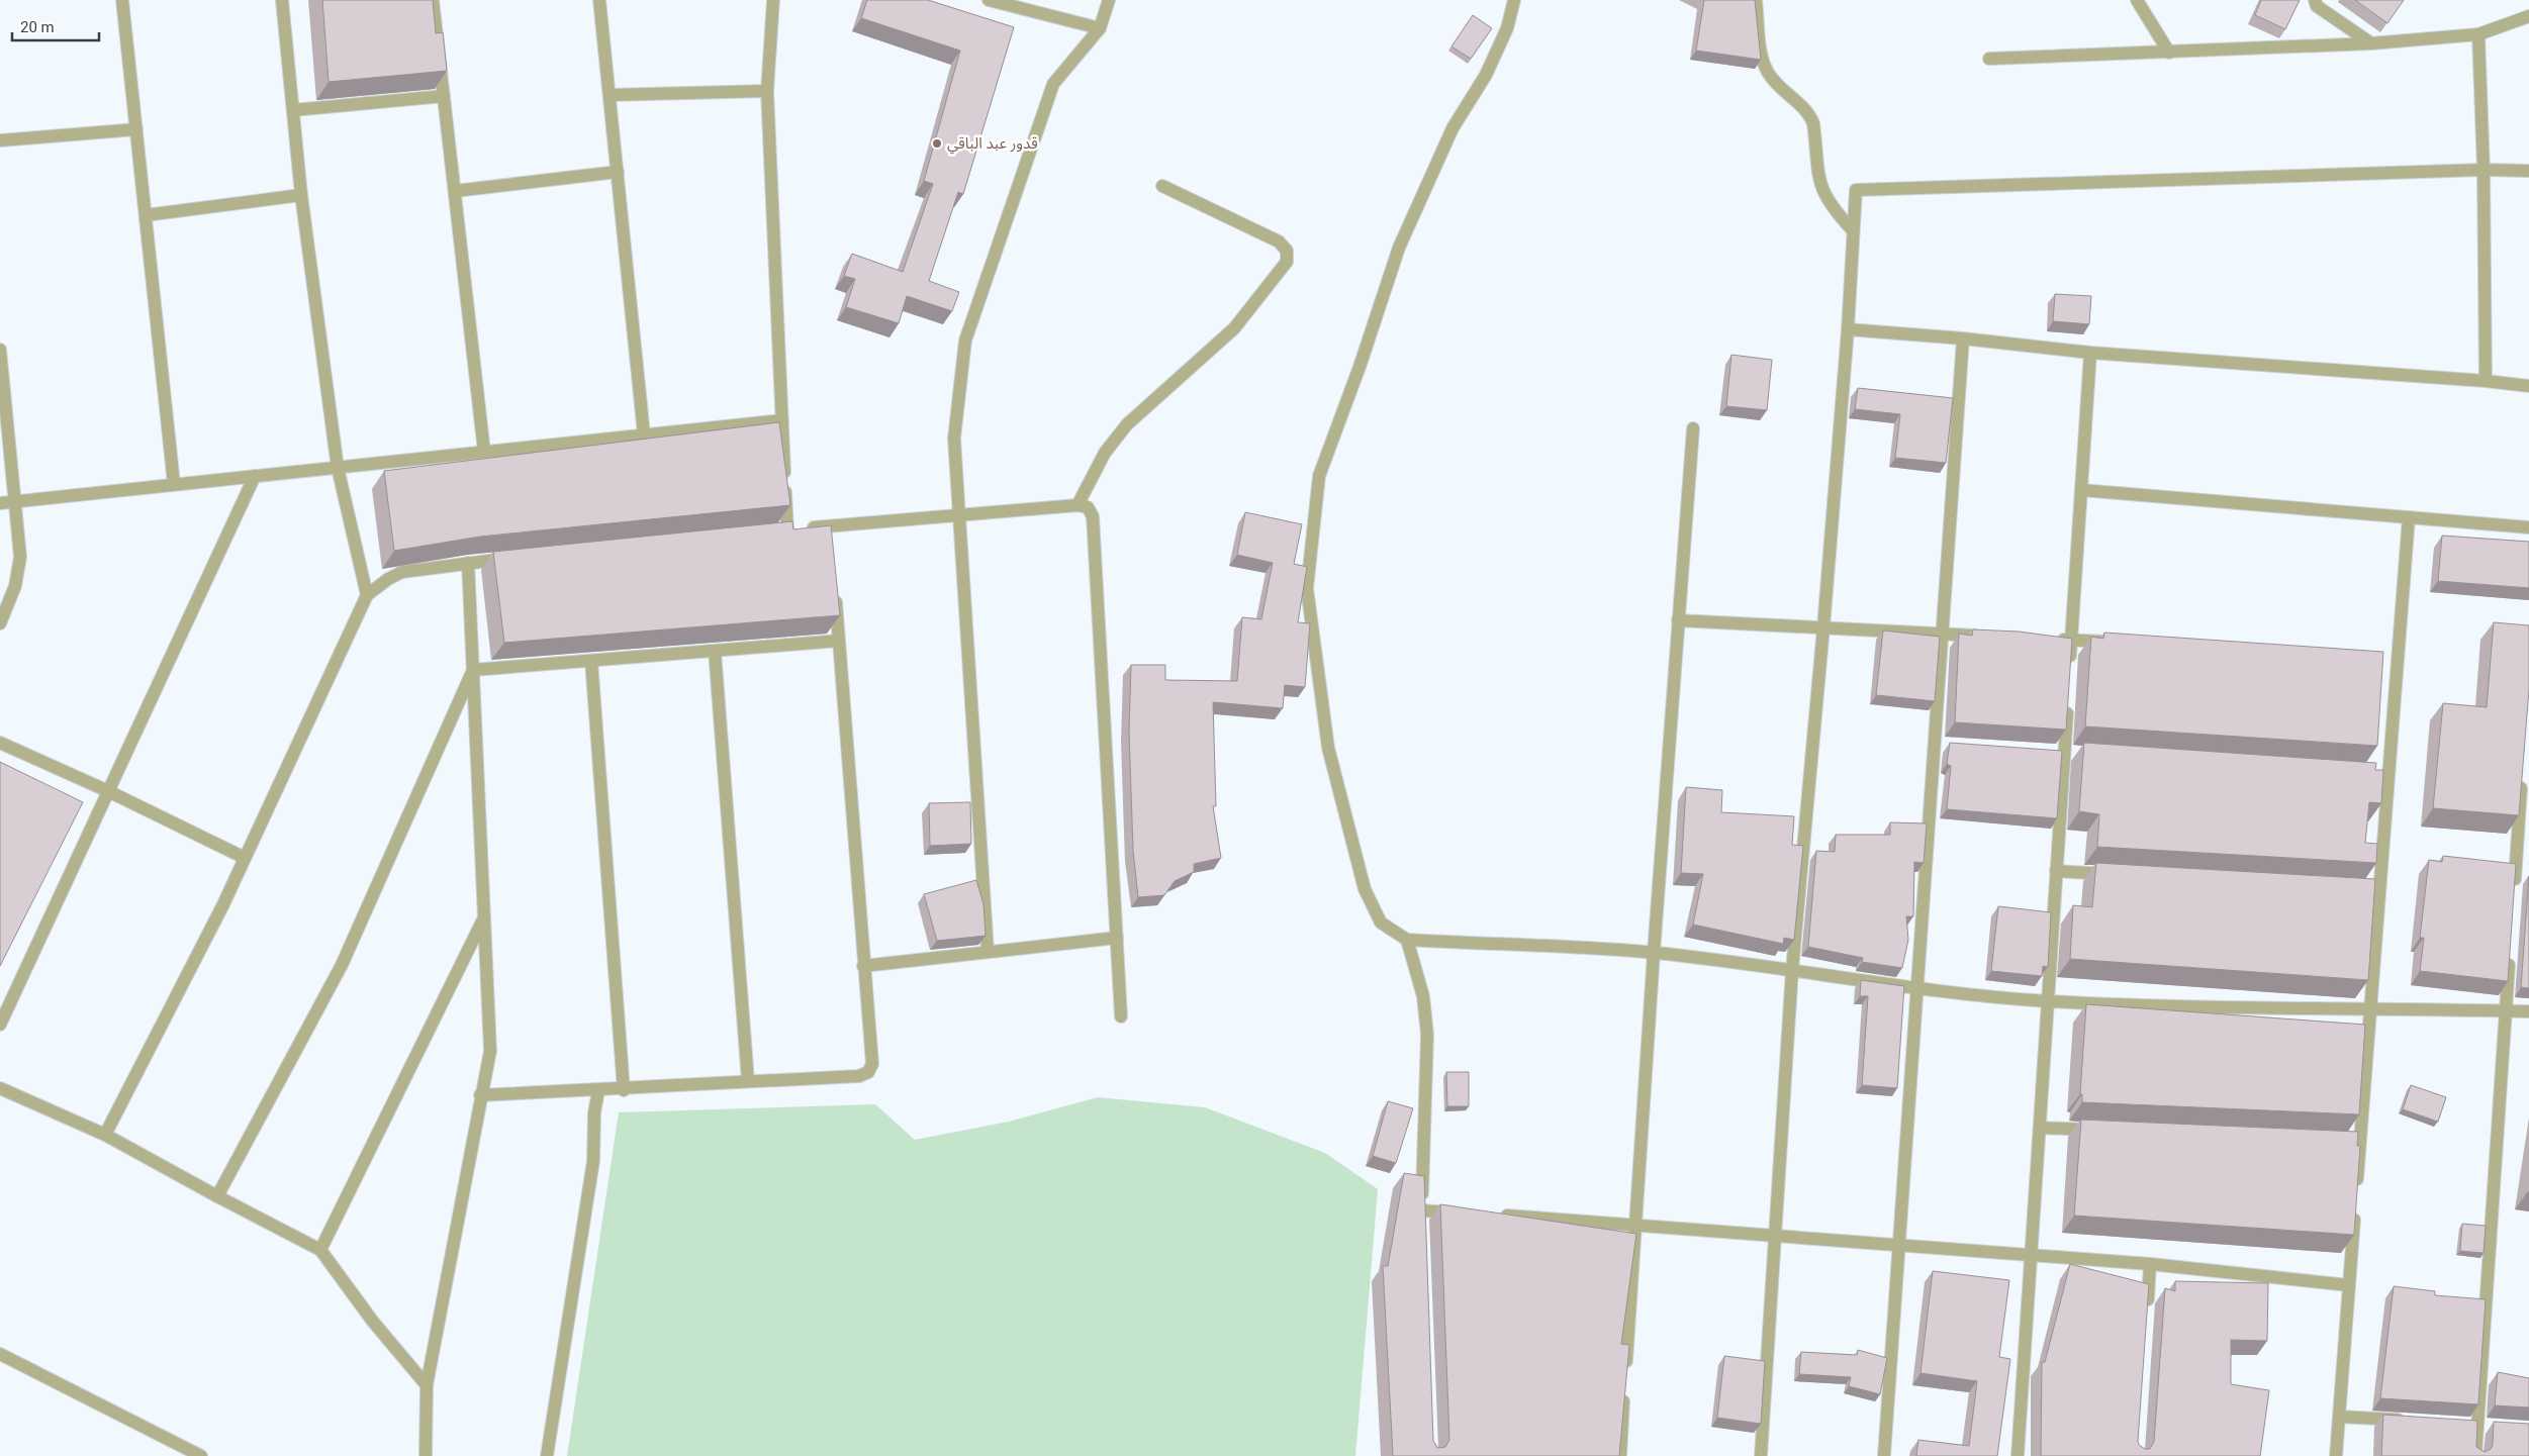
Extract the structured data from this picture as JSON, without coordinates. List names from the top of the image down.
{
  "places": ["قدور عبد الباقي"],
  "scale_bar": "20 m"
}
